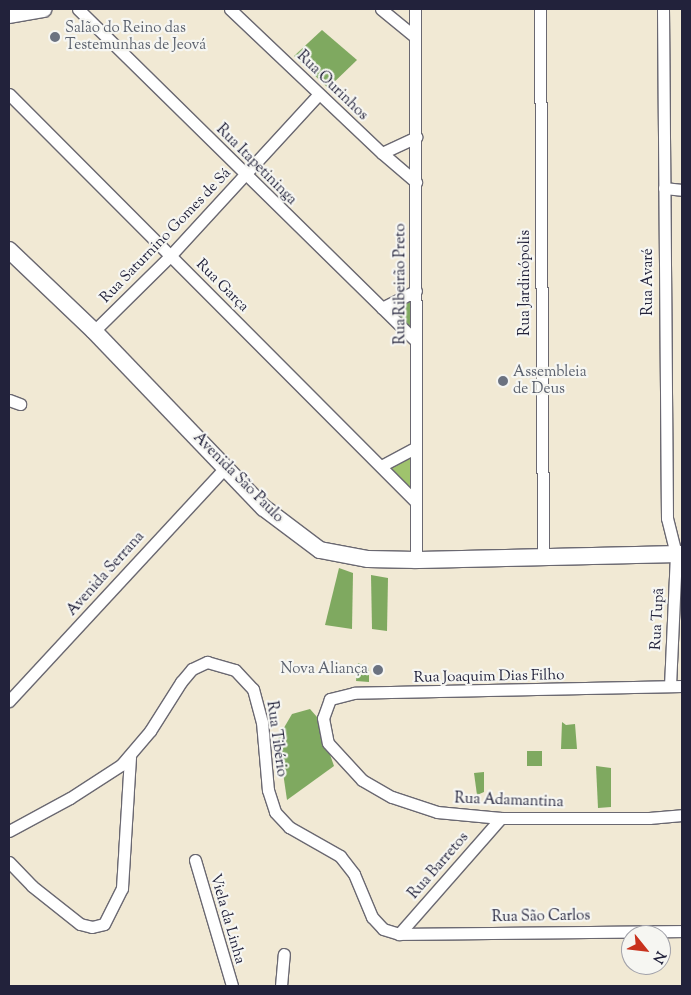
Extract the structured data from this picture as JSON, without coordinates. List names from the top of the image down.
{
  "streets": {
    "main road": ["Avenida São Paulo"],
    "street": [
      "Rua Ourinhos",
      "Rua Itapetininga",
      "Rua Saturnino Gomes de Sá",
      "Rua Avaré",
      "Rua Jardinópolis",
      "Rua Ribeirão Preto",
      "Rua Garça",
      "Avenida Serrana",
      "Rua Tupã",
      "Rua Joaquim Dias Filho",
      "Rua Tibério",
      "Rua Adamantina",
      "Rua Barretos",
      "Rua São Carlos",
      "Viela da Linha"
    ]
  },
  "crossings": [
    ["Rua Ourinhos", "Rua Saturnino Gomes de Sá"],
    ["Rua Ourinhos", "Rua Ribeirão Preto"],
    ["Rua Itapetininga", "Rua Saturnino Gomes de Sá"],
    ["Rua Itapetininga", "Rua Ribeirão Preto"],
    ["Rua Saturnino Gomes de Sá", "Rua Garça"],
    ["Rua Saturnino Gomes de Sá", "Avenida São Paulo"],
    ["Rua Avaré", "Avenida São Paulo"],
    ["Rua Avaré", "Rua Tupã"],
    ["Rua Jardinópolis", "Avenida São Paulo"],
    ["Rua Ribeirão Preto", "Rua Garça"],
    ["Rua Ribeirão Preto", "Avenida São Paulo"],
    ["Avenida São Paulo", "Avenida Serrana"],
    ["Avenida São Paulo", "Rua Tupã"],
    ["Rua Tupã", "Rua Joaquim Dias Filho"],
    ["Rua Joaquim Dias Filho", "Rua Adamantina"],
    ["Rua Tibério", "Rua Barretos"],
    ["Rua Tibério", "Rua São Carlos"],
    ["Rua Adamantina", "Rua Barretos"],
    ["Rua Barretos", "Rua São Carlos"]
  ],
  "places": ["Salão do Reino das Testemunhas de Jeová", "Assembleia de Deus", "Nova Aliança"],
  "north": "bottom right"
}
